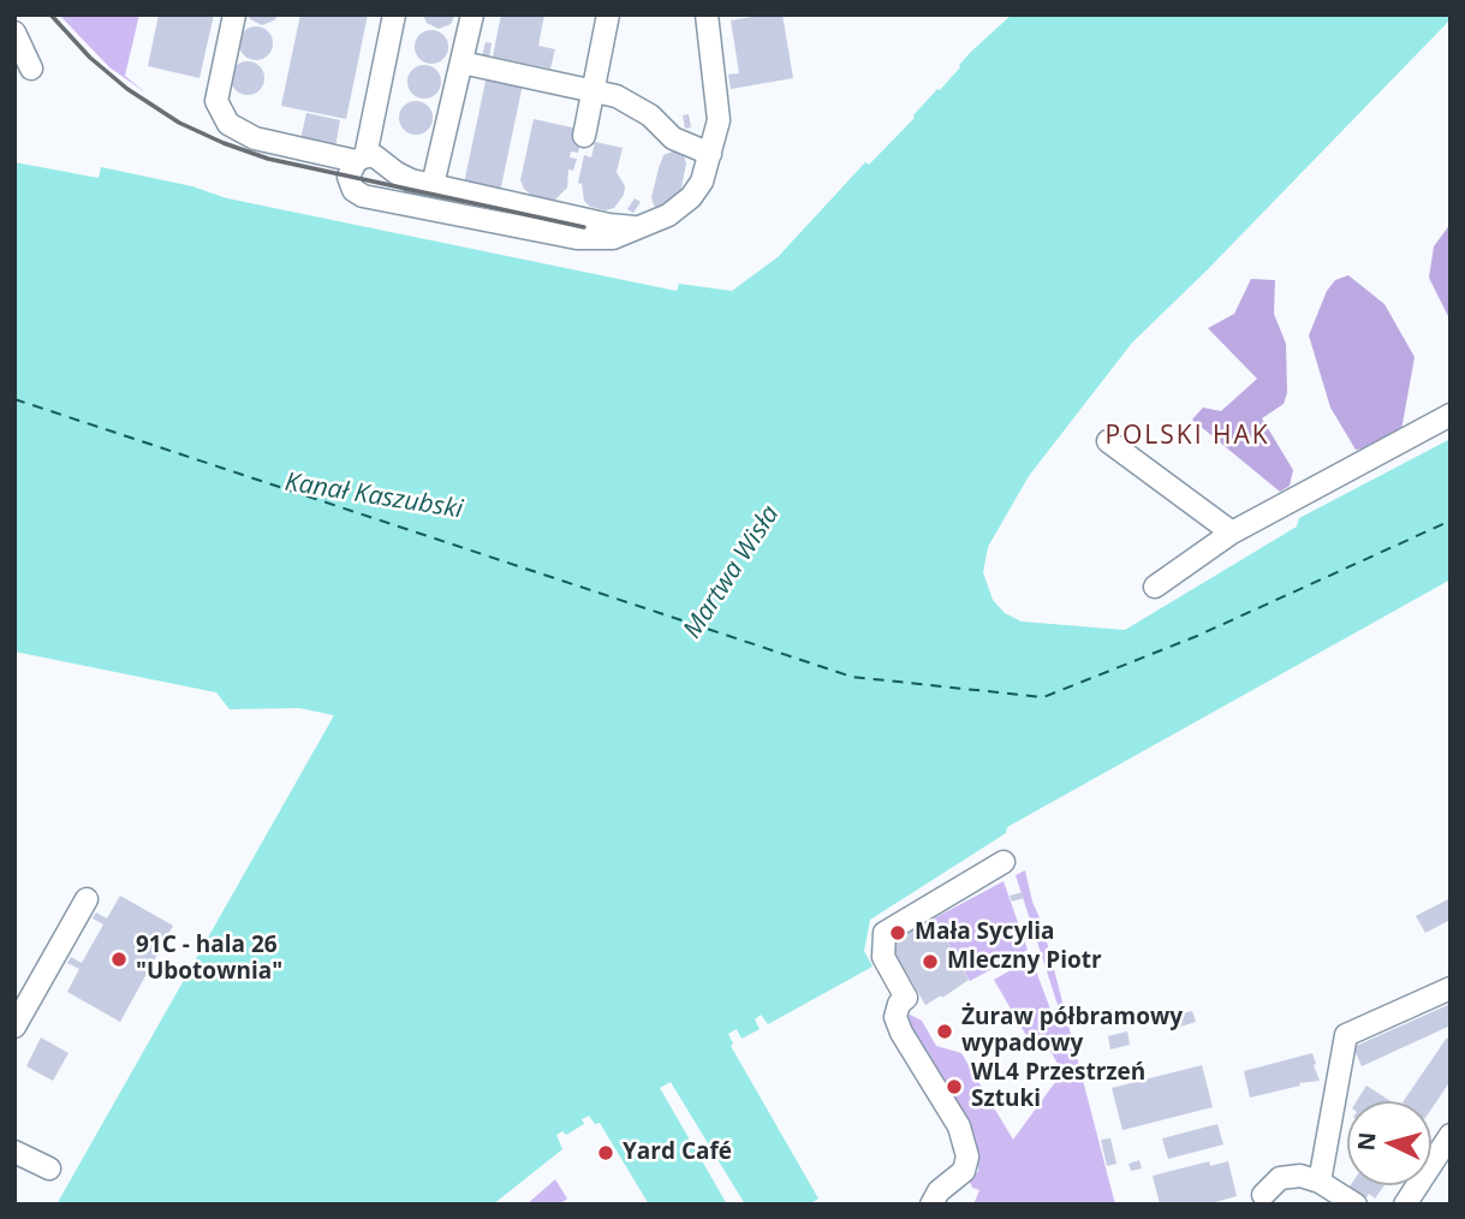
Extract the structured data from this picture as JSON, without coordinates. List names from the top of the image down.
{
  "districts": ["POLSKI HAK"],
  "water": ["Kanał Kaszubski", "Martwa Wisła"],
  "places": [
    "Mała Sycylia",
    "91C - hala 26 \"Ubotownia\"",
    "Mleczny Piotr",
    "Żuraw półbramowy wypadowy",
    "WL4 Przestrzeń Sztuki",
    "Yard Café"
  ],
  "north": "left"
}
